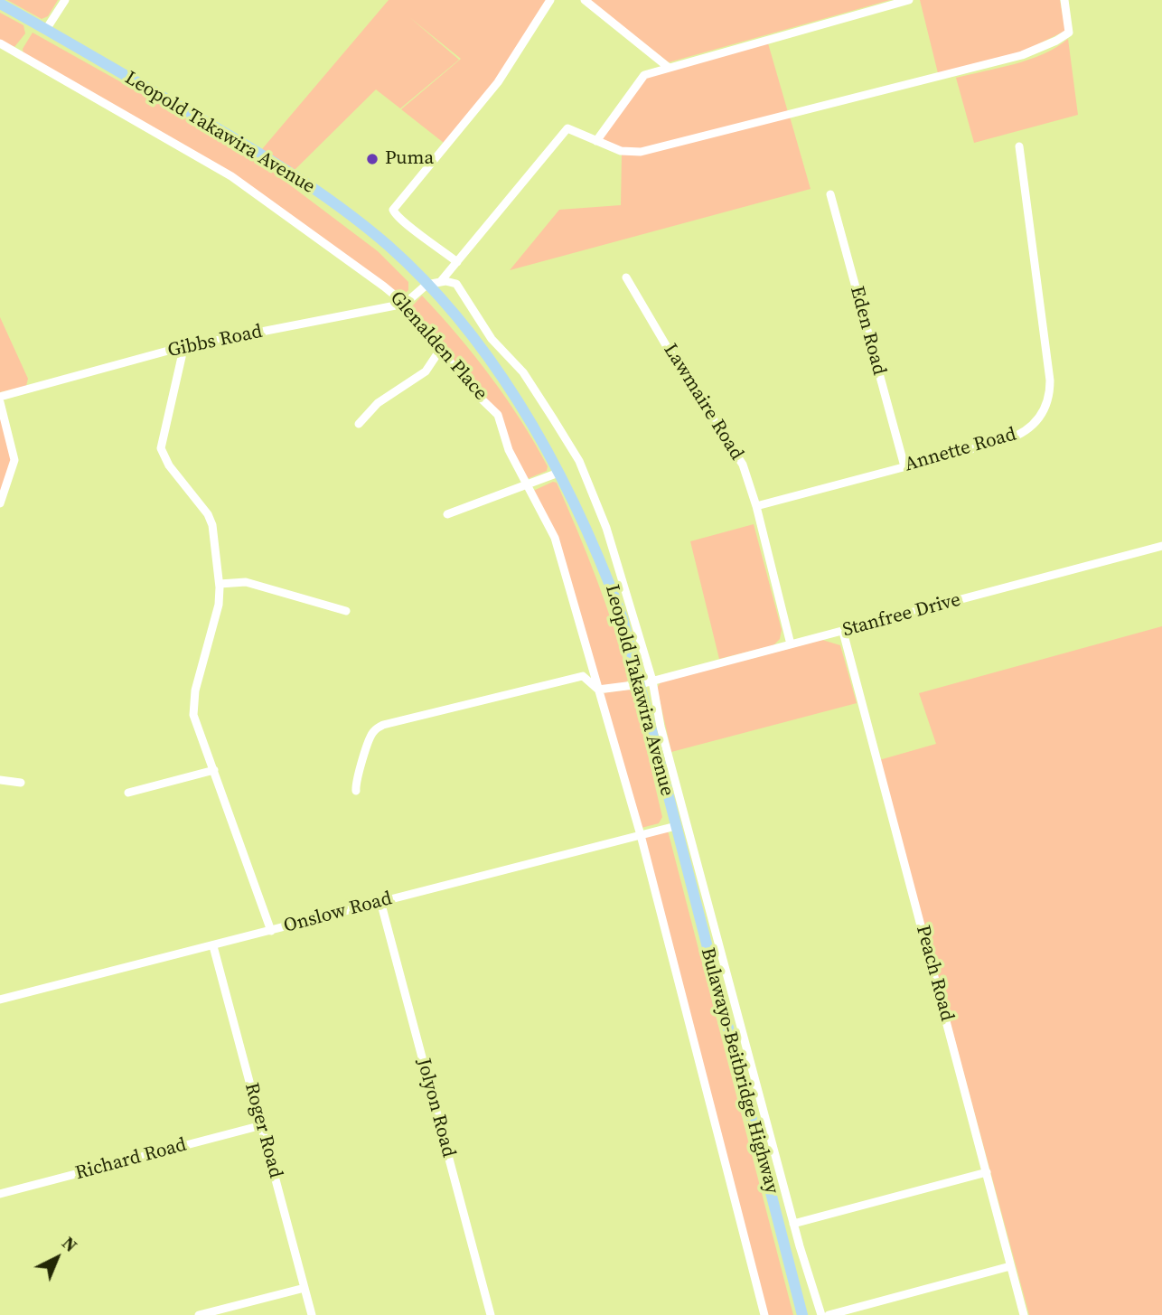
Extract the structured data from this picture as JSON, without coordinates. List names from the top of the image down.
{
  "streets": {
    "highway": ["Leopold Takawira Avenue", "Bulawayo-Beitbridge Highway"],
    "street": [
      "Eden Road",
      "Gibbs Road",
      "Glenalden Place",
      "Lawmaire Road",
      "Annette Road",
      "Stanfree Drive",
      "Onslow Road",
      "Peach Road",
      "Jolyon Road",
      "Roger Road",
      "Richard Road"
    ]
  },
  "crossings": [
    ["Leopold Takawira Avenue", "Stanfree Drive"],
    ["Leopold Takawira Avenue", "Onslow Road"],
    ["Leopold Takawira Avenue", "Bulawayo-Beitbridge Highway"],
    ["Eden Road", "Annette Road"],
    ["Gibbs Road", "Glenalden Place"],
    ["Glenalden Place", "Stanfree Drive"],
    ["Glenalden Place", "Onslow Road"],
    ["Lawmaire Road", "Annette Road"],
    ["Lawmaire Road", "Stanfree Drive"],
    ["Stanfree Drive", "Peach Road"],
    ["Onslow Road", "Bulawayo-Beitbridge Highway"],
    ["Onslow Road", "Jolyon Road"],
    ["Onslow Road", "Roger Road"],
    ["Roger Road", "Richard Road"]
  ],
  "places": ["Puma"],
  "north": "top right"
}
